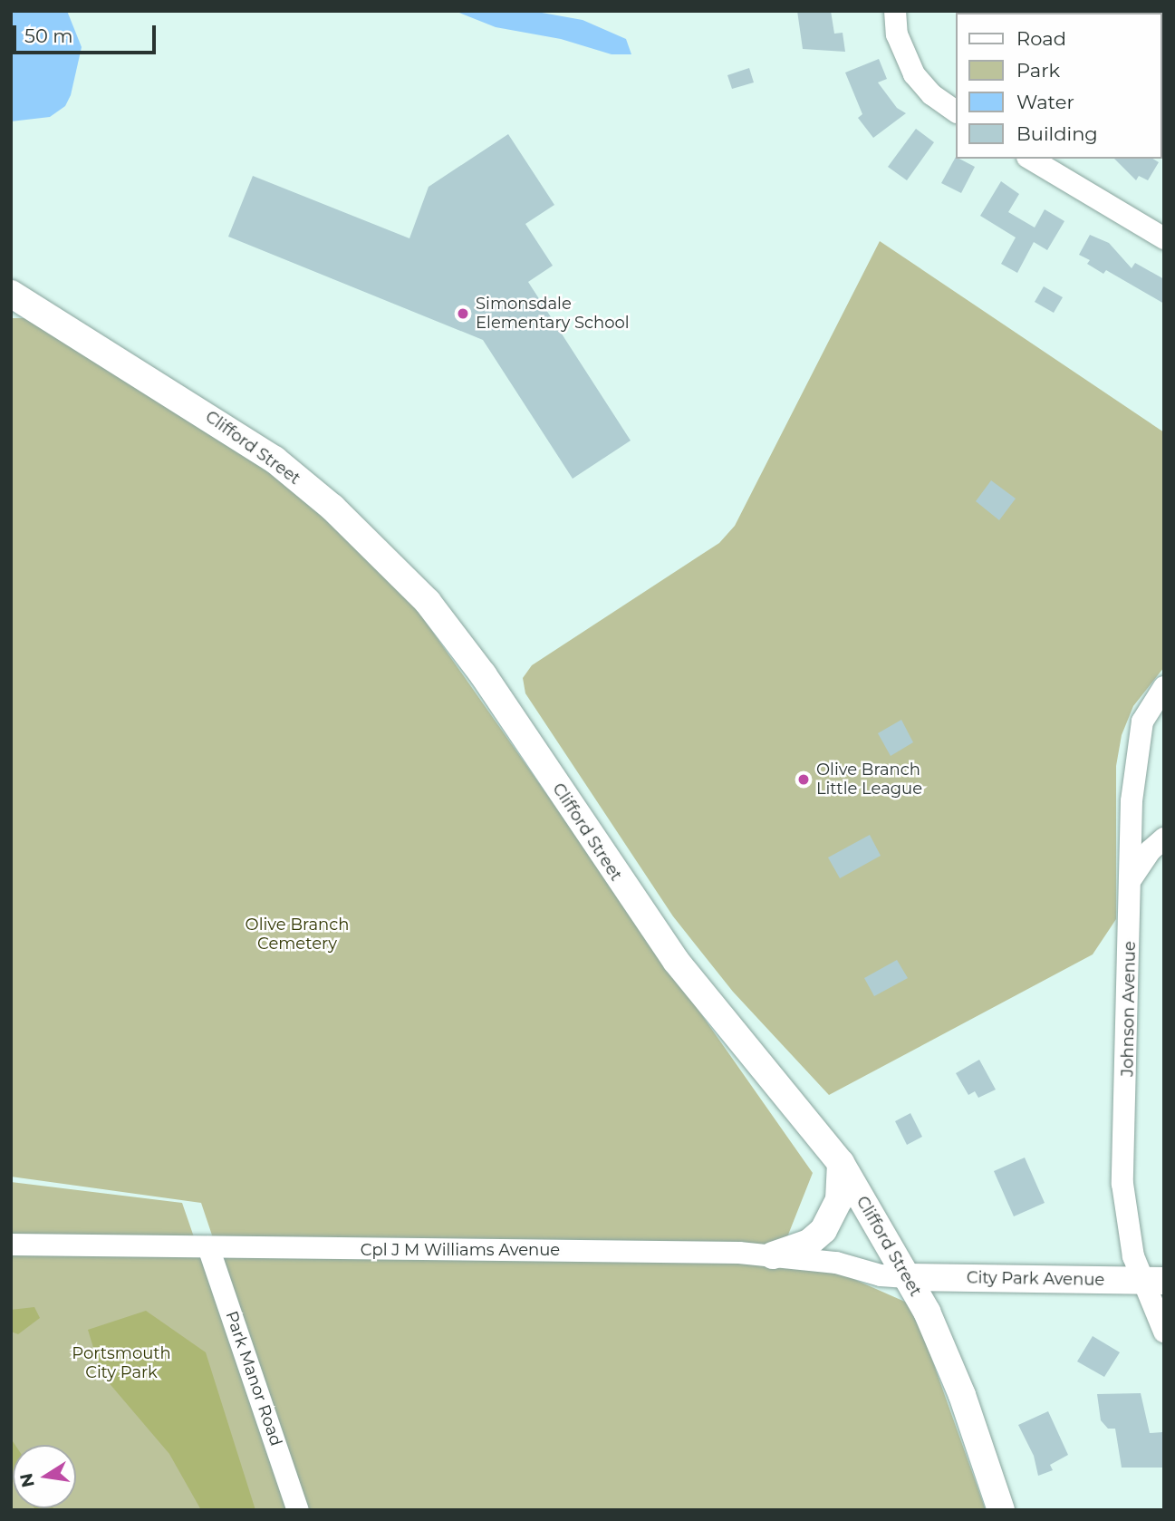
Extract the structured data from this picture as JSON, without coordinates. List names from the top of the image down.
{
  "streets": {
    "street": [
      "Clifford Street",
      "Johnson Avenue",
      "Cpl J M Williams Avenue",
      "City Park Avenue",
      "Park Manor Road"
    ]
  },
  "crossings": [
    ["Clifford Street", "Cpl J M Williams Avenue"],
    ["Clifford Street", "City Park Avenue"],
    ["Johnson Avenue", "City Park Avenue"],
    ["Cpl J M Williams Avenue", "City Park Avenue"],
    ["Cpl J M Williams Avenue", "Park Manor Road"]
  ],
  "parks": ["Olive Branch Cemetery", "Portsmouth City Park"],
  "places": ["Simonsdale Elementary School", "Olive Branch Little League"],
  "legend": [
    "Road",
    "Park",
    "Water",
    "Building"
  ],
  "scale_bar": "50 m",
  "north": "left"
}
